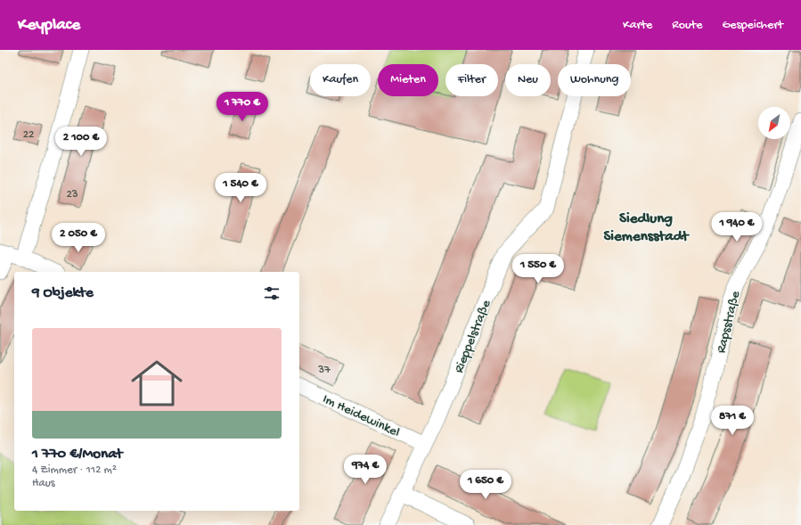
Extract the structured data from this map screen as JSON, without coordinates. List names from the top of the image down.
{
  "streets": {
    "street": ["Rapsstraße", "Rieppelstraße", "Im Heidewinkel"]
  },
  "crossings": [
    ["Rieppelstraße", "Im Heidewinkel"]
  ],
  "districts": ["Siedlung Siemensstadt"],
  "house_numbers": ["22", "23", "37"],
  "north": "bottom left",
  "page": {
    "header": "Keyplace",
    "nav": ["Karte", "Route", "Gespeichert"],
    "chip": [
      "Kaufen",
      "Mieten",
      "Filter",
      "Neu",
      "Wohnung"
    ],
    "price": [
      "1 770 €",
      "2 100 €",
      "1 540 €",
      "1 940 €",
      "2 050 €",
      "1 550 €",
      "871 €",
      "974 €",
      "1 650 €"
    ],
    "heading": "9 Objekte",
    "list": [
      {
        "name": "1 770 €/Monat",
        "note": "4 Zimmer · 112 m² · Haus"
      }
    ]
  }
}
